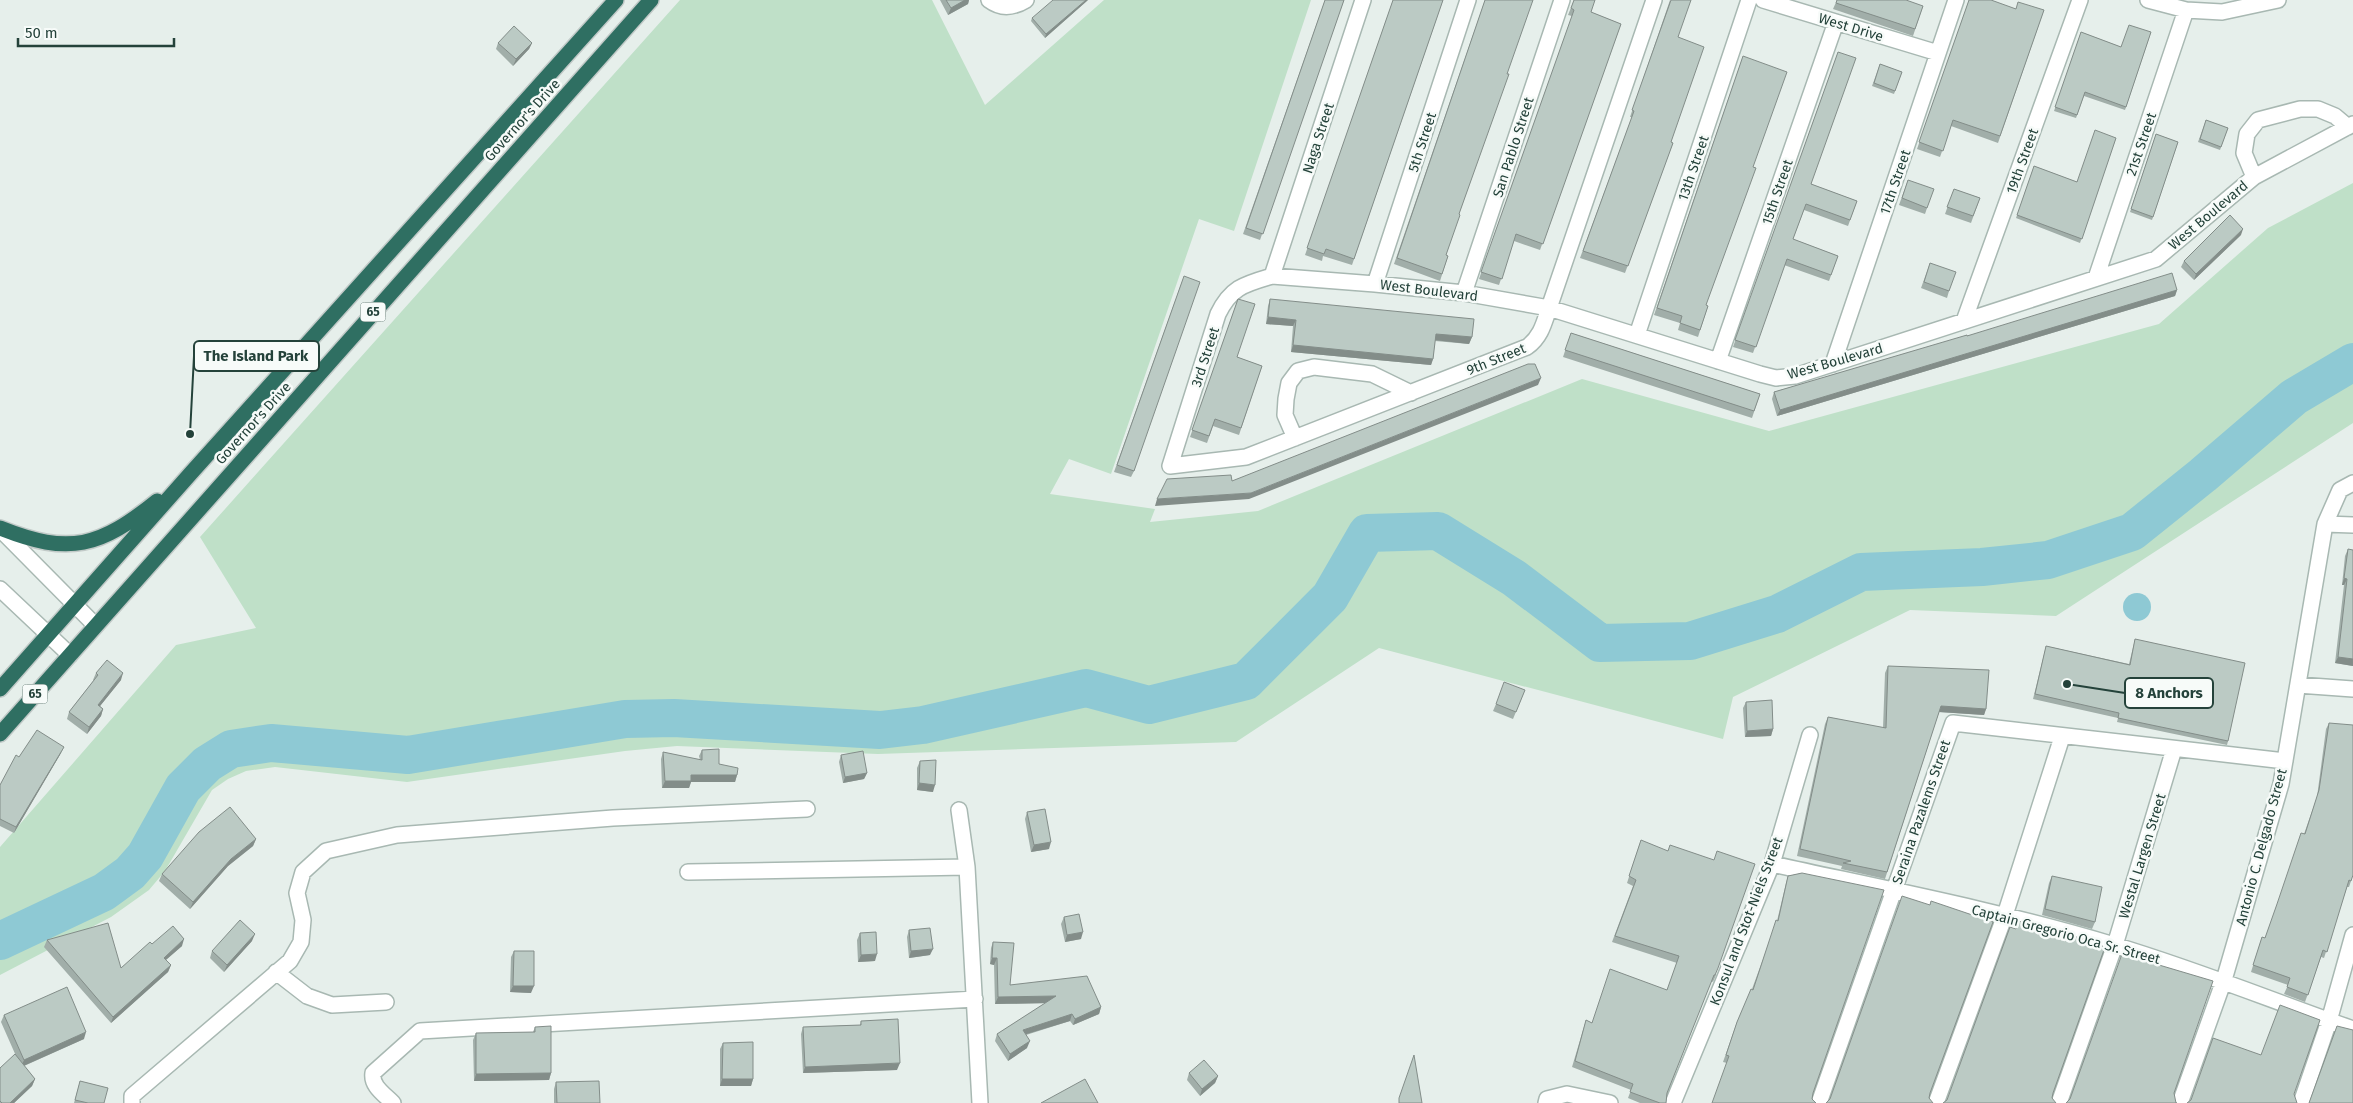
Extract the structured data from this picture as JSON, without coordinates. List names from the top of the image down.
{
  "streets": {
    "highway": ["Governor's Drive", "65"],
    "street": [
      "West Drive",
      "Naga Street",
      "5th Street",
      "21st Street",
      "San Pablo Street",
      "19th Street",
      "13th Street",
      "17th Street",
      "15th Street",
      "West Boulevard",
      "3rd Street",
      "9th Street",
      "Seraina Pazalems Street",
      "Antonio C. Delgado Street",
      "Westal Largen Street",
      "Konsul and Stot-Niels Street",
      "Captain Gregorio Oca Sr. Street"
    ]
  },
  "crossings": [
    ["West Drive", "17th Street"],
    ["West Drive", "15th Street"],
    ["Naga Street", "West Boulevard"],
    ["Naga Street", "3rd Street"],
    ["5th Street", "West Boulevard"],
    ["21st Street", "West Boulevard"],
    ["San Pablo Street", "West Boulevard"],
    ["19th Street", "West Boulevard"],
    ["13th Street", "West Boulevard"],
    ["17th Street", "West Boulevard"],
    ["15th Street", "West Boulevard"],
    ["West Boulevard", "3rd Street"],
    ["West Boulevard", "9th Street"],
    ["3rd Street", "9th Street"],
    ["Seraina Pazalems Street", "Antonio C. Delgado Street"],
    ["Seraina Pazalems Street", "Westal Largen Street"],
    ["Seraina Pazalems Street", "Captain Gregorio Oca Sr. Street"],
    ["Antonio C. Delgado Street", "Captain Gregorio Oca Sr. Street"],
    ["Westal Largen Street", "Captain Gregorio Oca Sr. Street"],
    ["Konsul and Stot-Niels Street", "Captain Gregorio Oca Sr. Street"]
  ],
  "places": ["The Island Park", "8 Anchors"],
  "scale_bar": "50 m"
}
